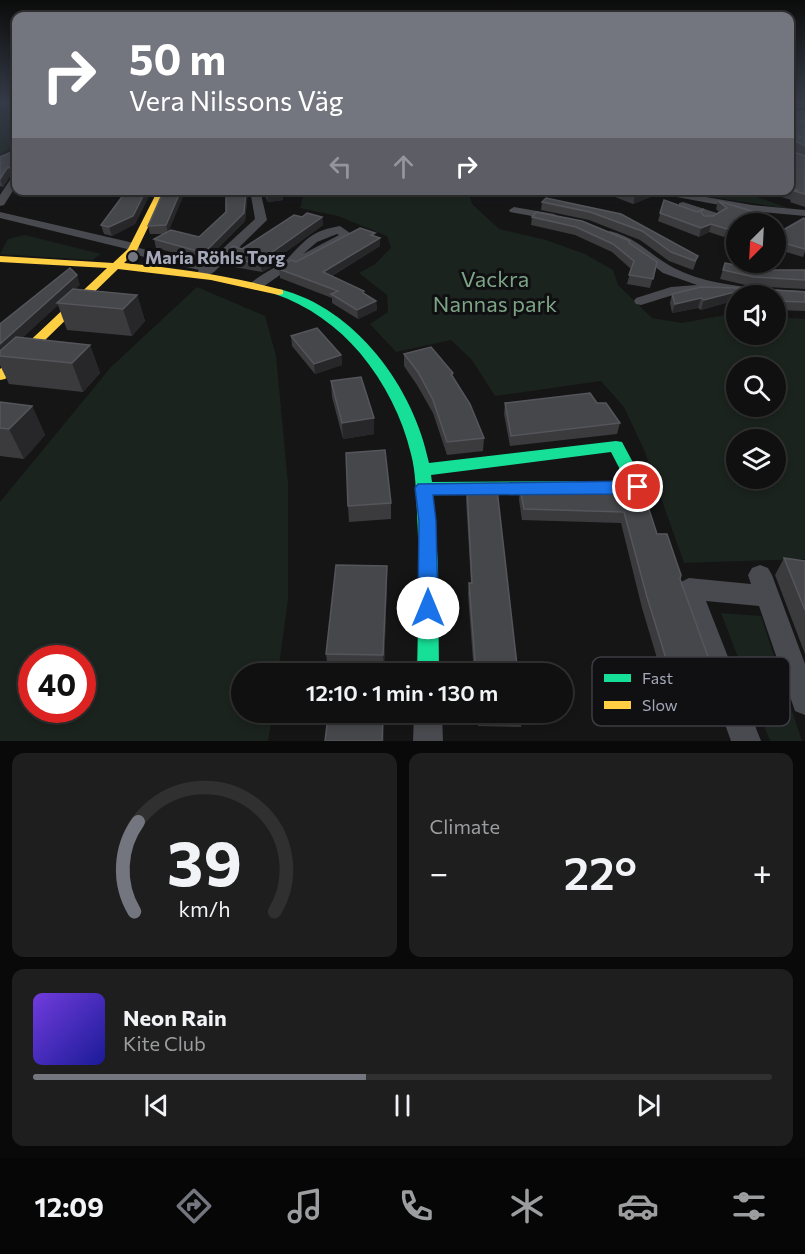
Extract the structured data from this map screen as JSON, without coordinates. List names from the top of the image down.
{
  "parks": ["Vackra Nannas park"],
  "places": ["Maria Röhls Torg"],
  "legend": ["Fast", "Slow"],
  "north": "bottom left",
  "page": {
    "turn": ["50 m", "Vera Nilssons Väg"],
    "limit": "40",
    "trip": "12:10 · 1 min · 130 m",
    "tile": "Climate",
    "heat": ["−", "22°", "+"],
    "song": ["Neon Rain", "Kite Club"],
    "tabs": "12:09",
    "gauge": ["39", "km/h"]
  }
}
